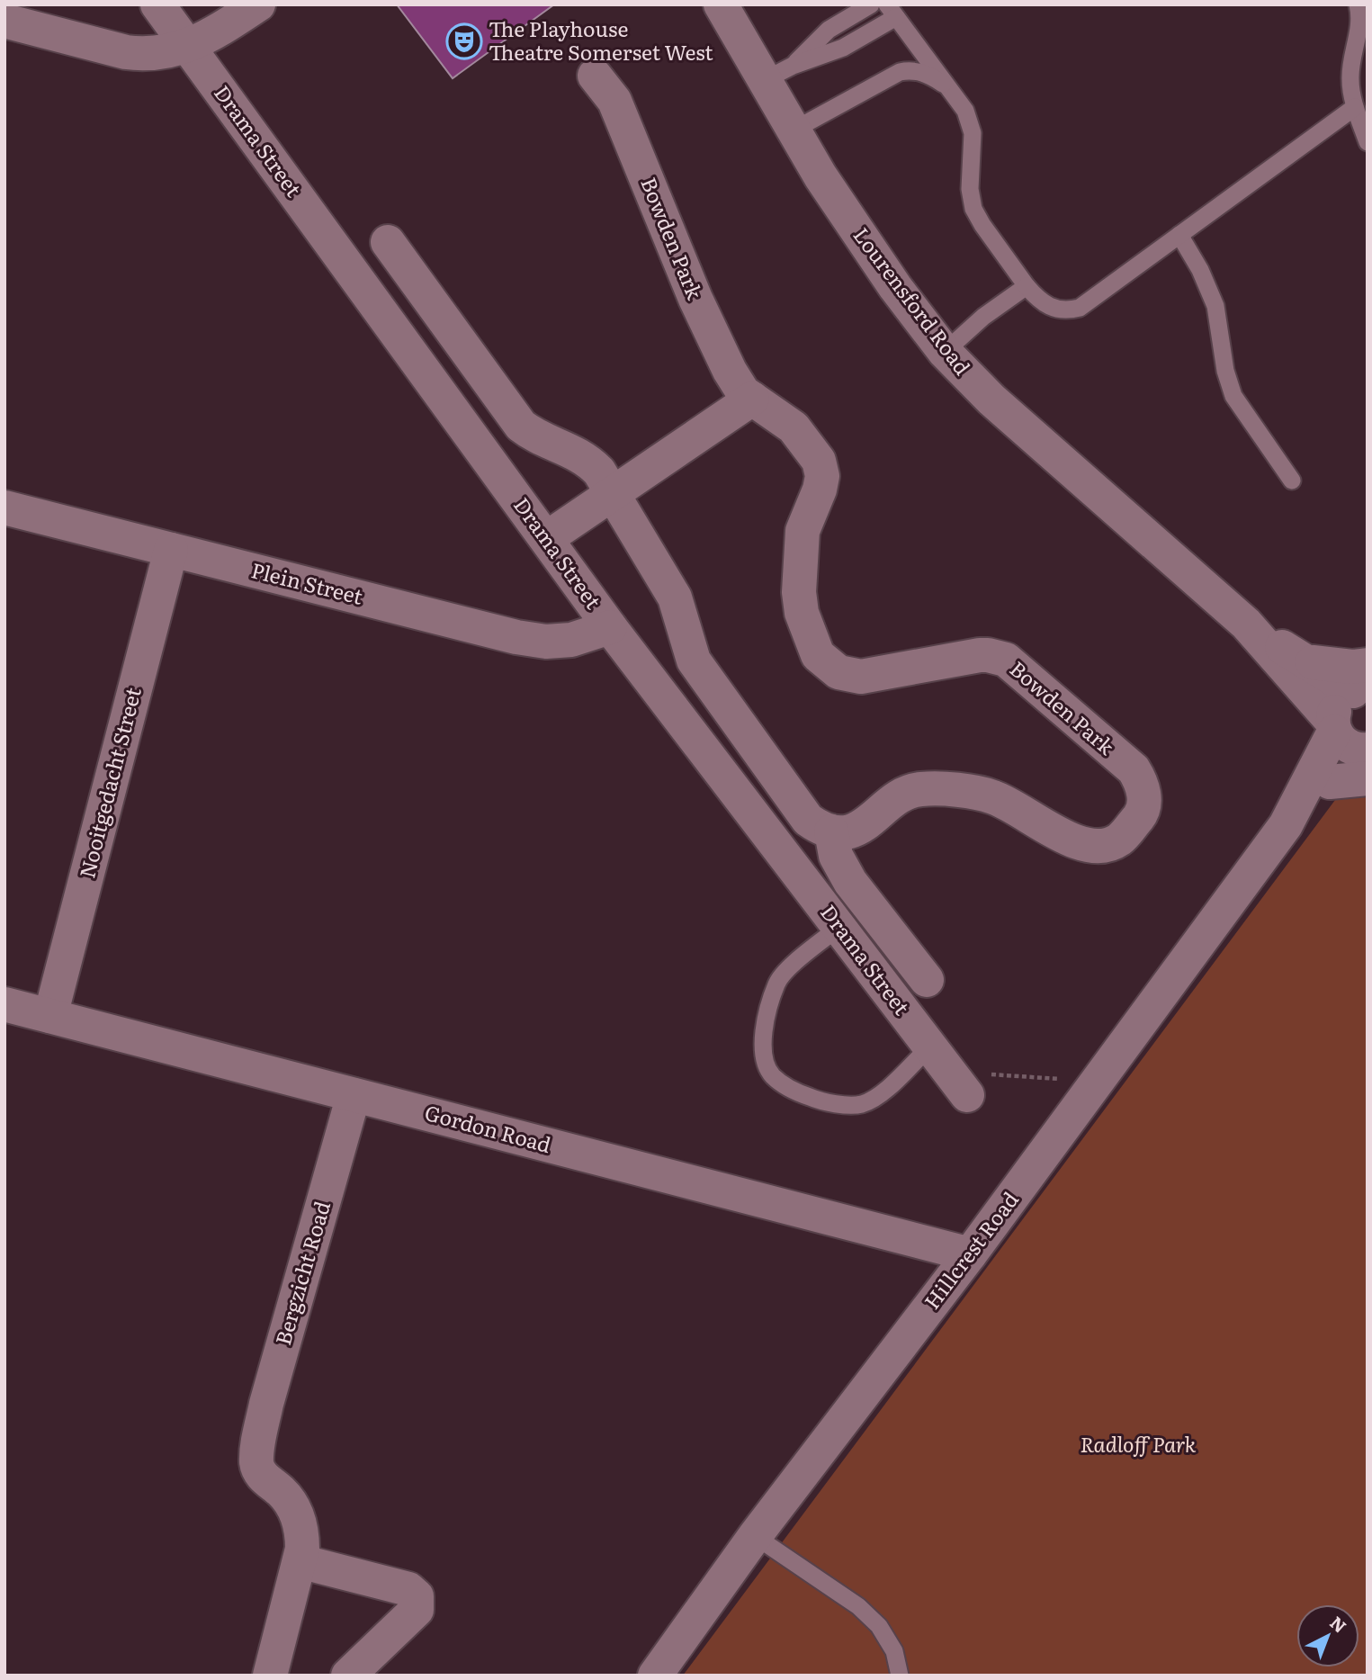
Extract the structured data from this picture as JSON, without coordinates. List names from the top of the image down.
{
  "streets": {
    "street": [
      "Drama Street",
      "Bowden Park",
      "Lourensford Road",
      "Plein Street",
      "Nooitgedacht Street",
      "Gordon Road",
      "Hillcrest Road",
      "Bergzicht Road"
    ]
  },
  "crossings": [
    ["Drama Street", "Plein Street"],
    ["Lourensford Road", "Hillcrest Road"],
    ["Plein Street", "Nooitgedacht Street"],
    ["Nooitgedacht Street", "Gordon Road"],
    ["Gordon Road", "Hillcrest Road"],
    ["Gordon Road", "Bergzicht Road"]
  ],
  "parks": ["Radloff Park"],
  "places": {
    "theatre": ["The Playhouse Theatre Somerset West"]
  },
  "north": "top right"
}
